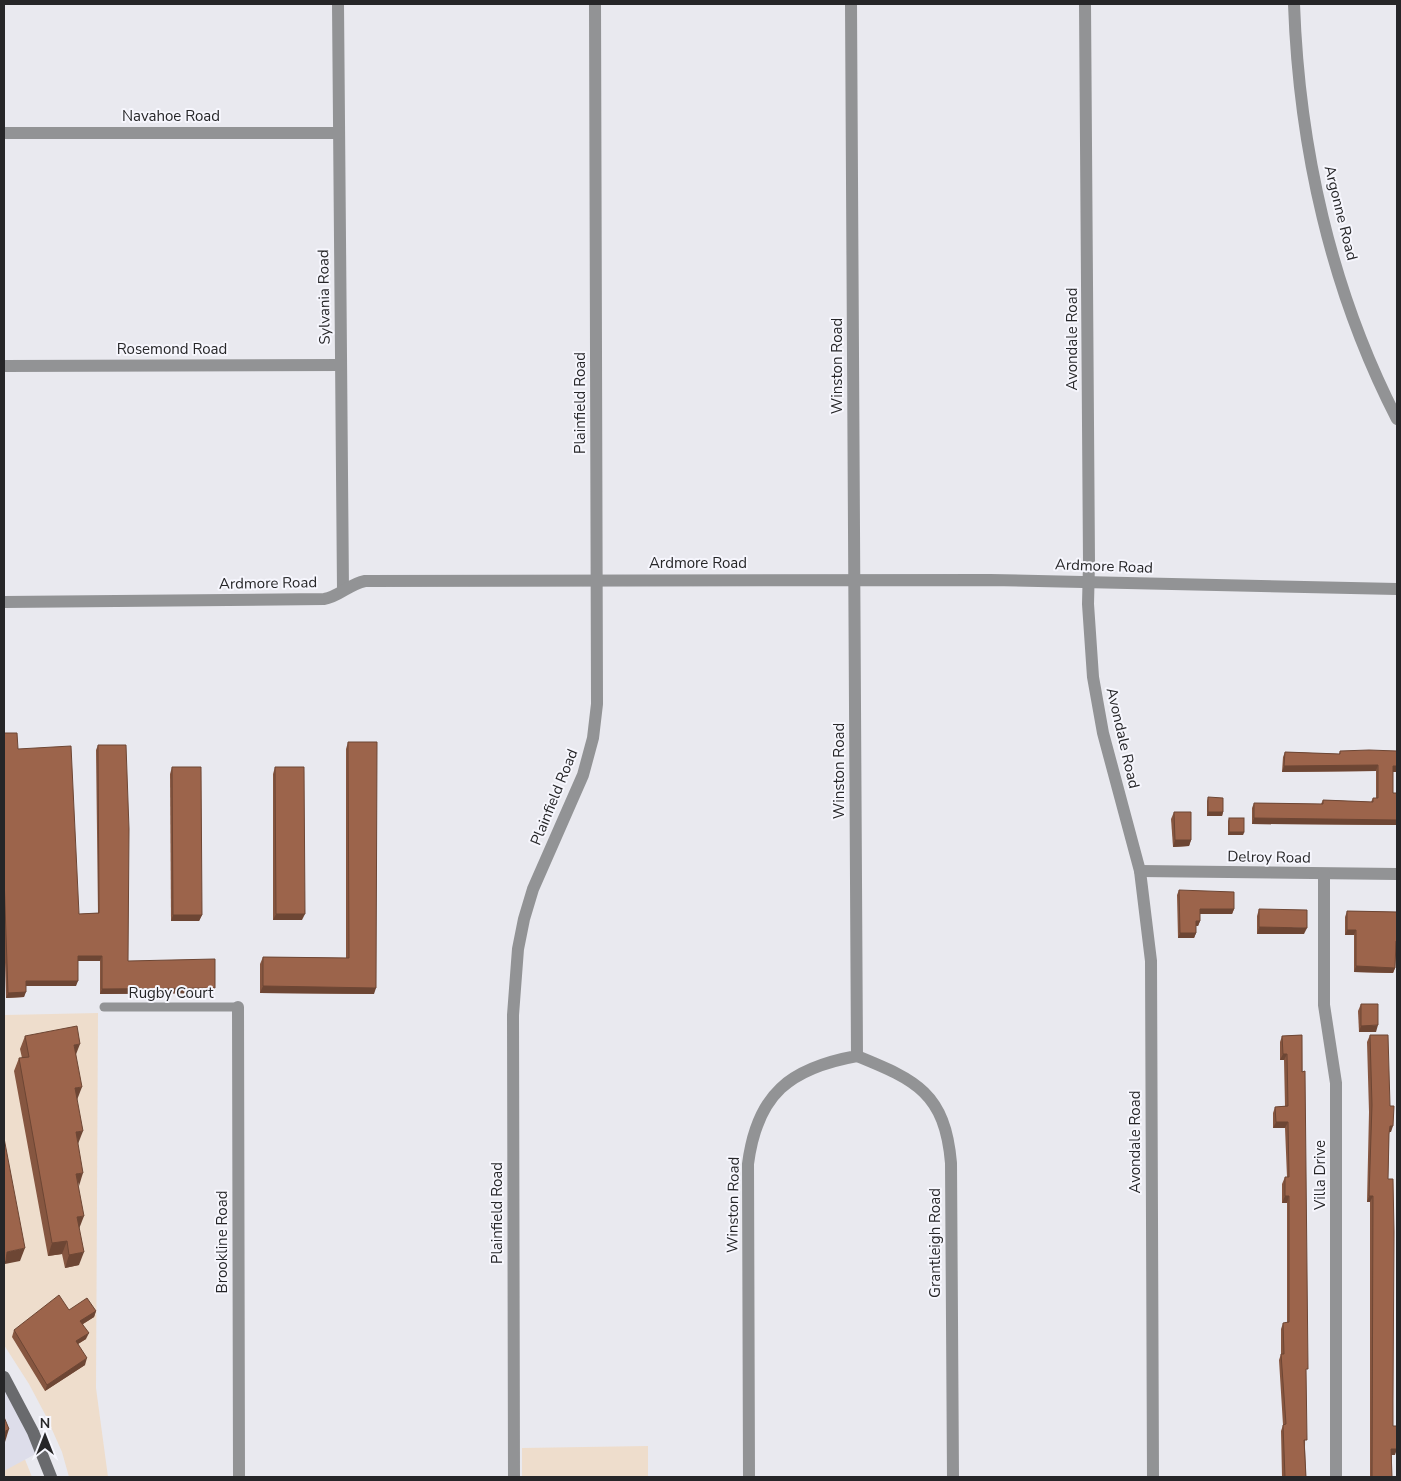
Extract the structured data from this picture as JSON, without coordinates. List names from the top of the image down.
{
  "streets": {
    "street": [
      "Navahoe Road",
      "Argonne Road",
      "Sylvania Road",
      "Avondale Road",
      "Rosemond Road",
      "Winston Road",
      "Plainfield Road",
      "Ardmore Road",
      "Delroy Road",
      "Villa Drive",
      "Brookline Road",
      "Grantleigh Road"
    ],
    "lane": ["Rugby Court"]
  },
  "crossings": [
    ["Navahoe Road", "Sylvania Road"],
    ["Sylvania Road", "Rosemond Road"],
    ["Sylvania Road", "Ardmore Road"],
    ["Avondale Road", "Ardmore Road"],
    ["Avondale Road", "Delroy Road"],
    ["Winston Road", "Ardmore Road"],
    ["Winston Road", "Grantleigh Road"],
    ["Plainfield Road", "Ardmore Road"],
    ["Delroy Road", "Villa Drive"],
    ["Rugby Court", "Brookline Road"]
  ],
  "north": "top"
}
